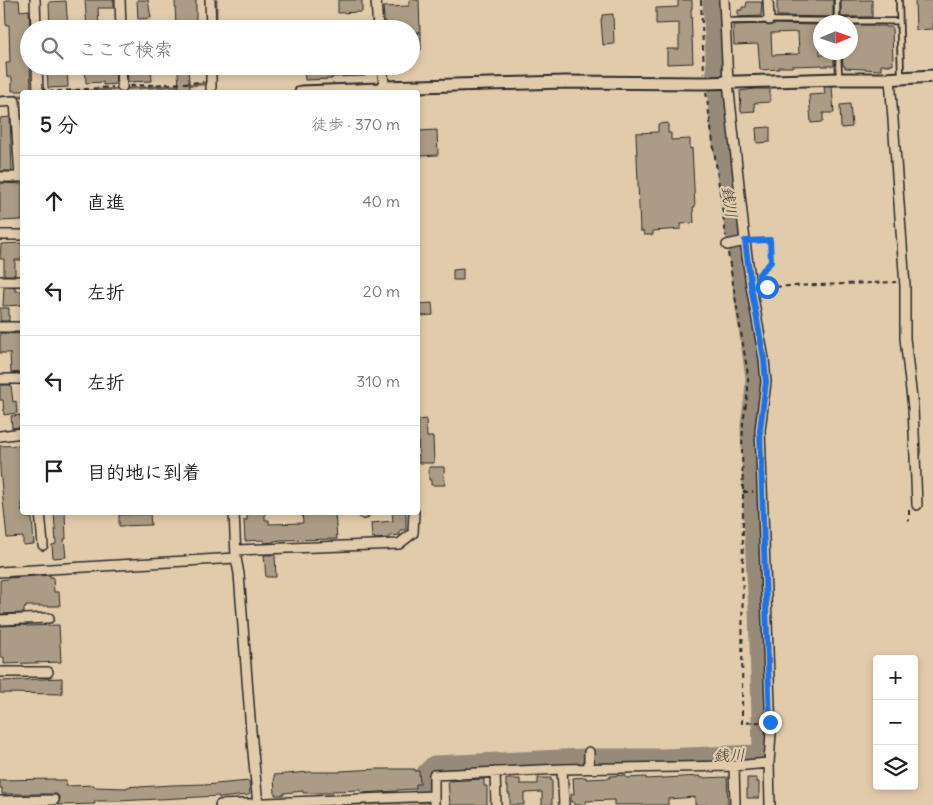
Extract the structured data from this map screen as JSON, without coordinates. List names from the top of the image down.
{
  "water": ["銭川"],
  "north": "right",
  "page": {
    "search": "ここで検索",
    "heading": ["5 分", "徒歩 · 370 m"],
    "list": [
      ["直進", "40 m"],
      ["左折", "20 m"],
      ["左折", "310 m"],
      "目的地に到着"
    ],
    "map_buttons": ["+", "−"]
  }
}
